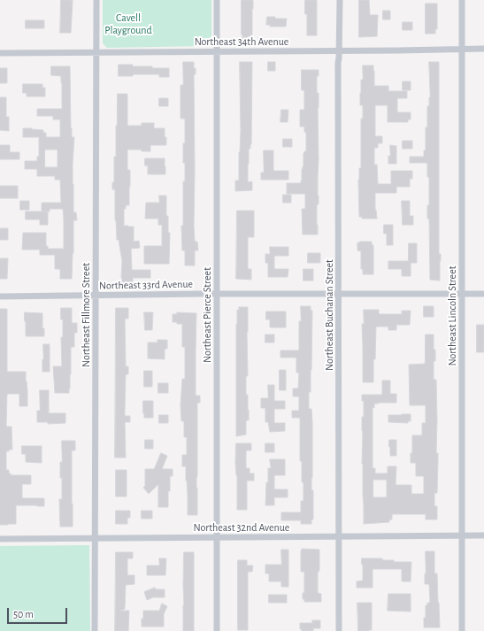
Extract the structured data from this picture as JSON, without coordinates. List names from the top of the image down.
{
  "streets": {
    "street": [
      "Northeast 34th Avenue",
      "Northeast 33rd Avenue",
      "Northeast Fillmore Street",
      "Northeast Pierce Street",
      "Northeast Buchanan Street",
      "Northeast Lincoln Street",
      "Northeast 32nd Avenue"
    ]
  },
  "crossings": [
    ["Northeast 34th Avenue", "Northeast Fillmore Street"],
    ["Northeast 34th Avenue", "Northeast Pierce Street"],
    ["Northeast 34th Avenue", "Northeast Buchanan Street"],
    ["Northeast 34th Avenue", "Northeast Lincoln Street"],
    ["Northeast 33rd Avenue", "Northeast Fillmore Street"],
    ["Northeast 33rd Avenue", "Northeast Pierce Street"],
    ["Northeast 33rd Avenue", "Northeast Buchanan Street"],
    ["Northeast 33rd Avenue", "Northeast Lincoln Street"],
    ["Northeast Fillmore Street", "Northeast 32nd Avenue"],
    ["Northeast Pierce Street", "Northeast 32nd Avenue"],
    ["Northeast Buchanan Street", "Northeast 32nd Avenue"],
    ["Northeast Lincoln Street", "Northeast 32nd Avenue"]
  ],
  "parks": ["Cavell Playground"],
  "scale_bar": "50 m"
}
